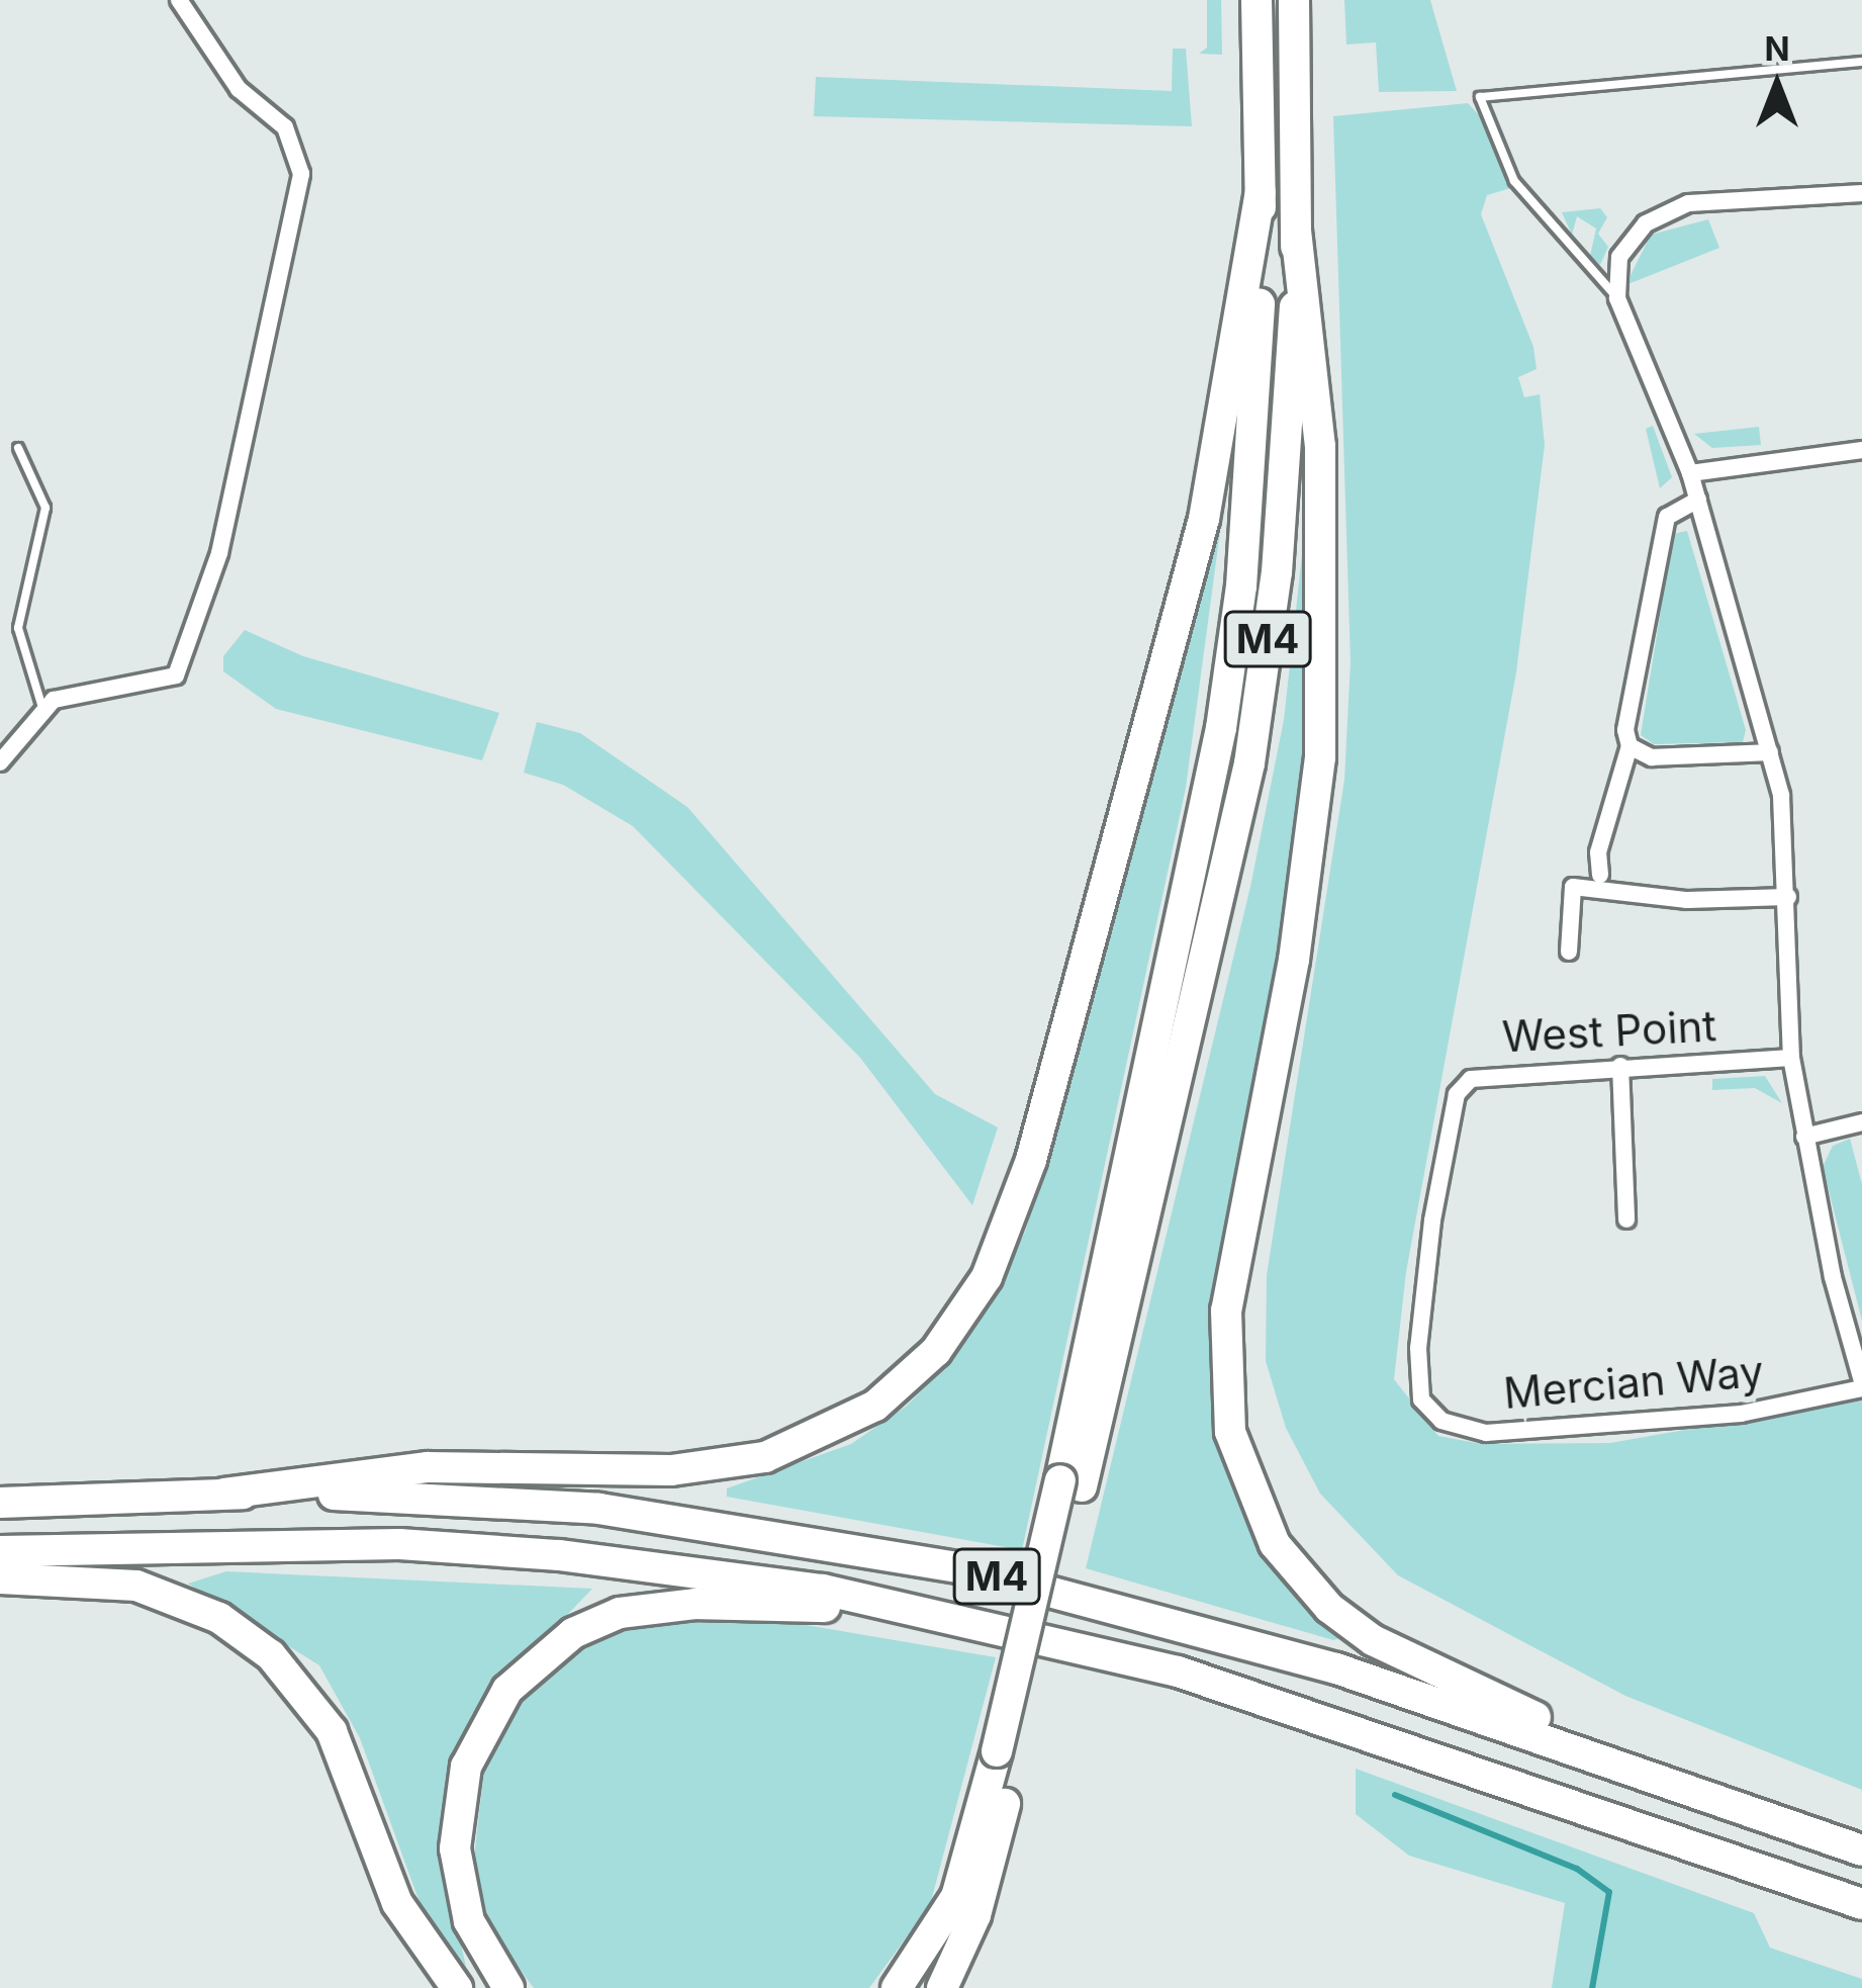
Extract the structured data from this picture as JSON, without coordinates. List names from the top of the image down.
{
  "streets": {
    "highway": ["M4"],
    "street": ["West Point", "Mercian Way"]
  },
  "crossings": [
    ["West Point", "Mercian Way"]
  ],
  "north": "top"
}
